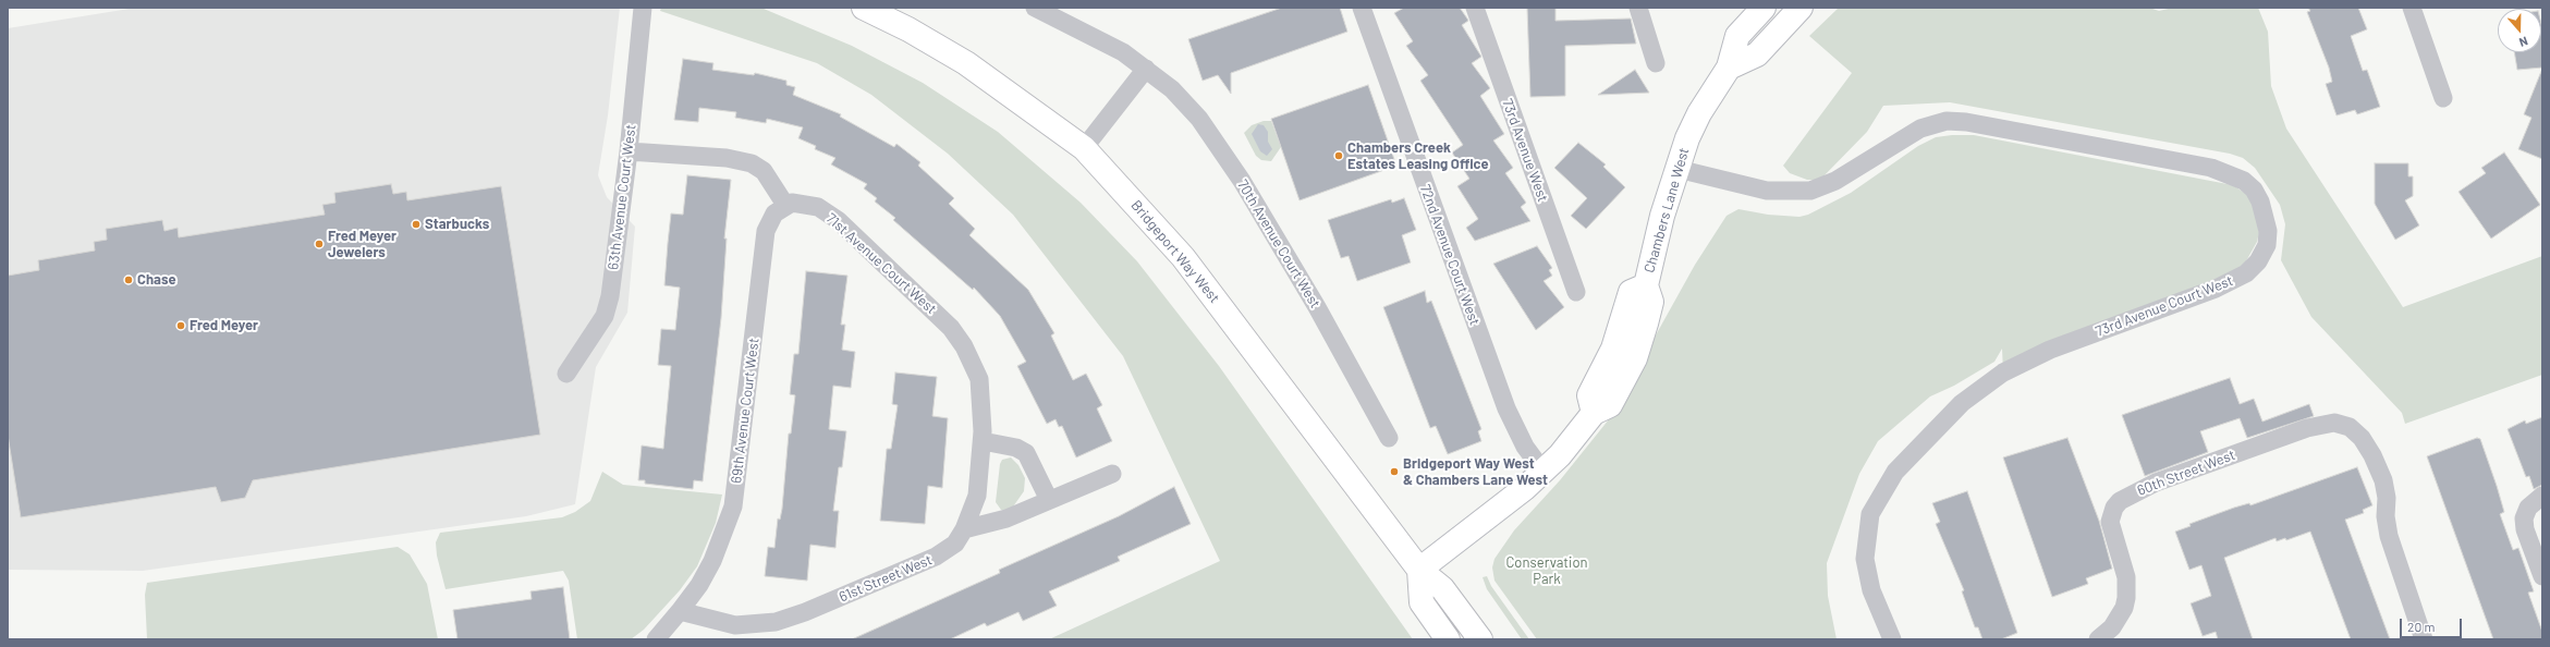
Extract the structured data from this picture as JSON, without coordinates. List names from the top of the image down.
{
  "streets": {
    "main road": ["Chambers Lane West", "Bridgeport Way West"],
    "street": [
      "73rd Avenue West",
      "63th Avenue Court West",
      "70th Avenue Court West",
      "72nd Avenue Court West",
      "71st Avenue Court West",
      "73rd Avenue Court West",
      "69th Avenue Court West",
      "60th Street West",
      "61st Street West"
    ]
  },
  "crossings": [
    ["Chambers Lane West", "Bridgeport Way West"],
    ["Chambers Lane West", "72nd Avenue Court West"],
    ["Chambers Lane West", "73rd Avenue Court West"],
    ["71st Avenue Court West", "69th Avenue Court West"],
    ["71st Avenue Court West", "61st Street West"],
    ["69th Avenue Court West", "61st Street West"]
  ],
  "parks": ["Conservation Park"],
  "places": [
    "Chambers Creek Estates Leasing Office",
    "Starbucks",
    "Fred Meyer Jewelers",
    "Chase",
    "Fred Meyer",
    "Bridgeport Way West & Chambers Lane West"
  ],
  "scale_bar": "20 m",
  "north": "bottom"
}
